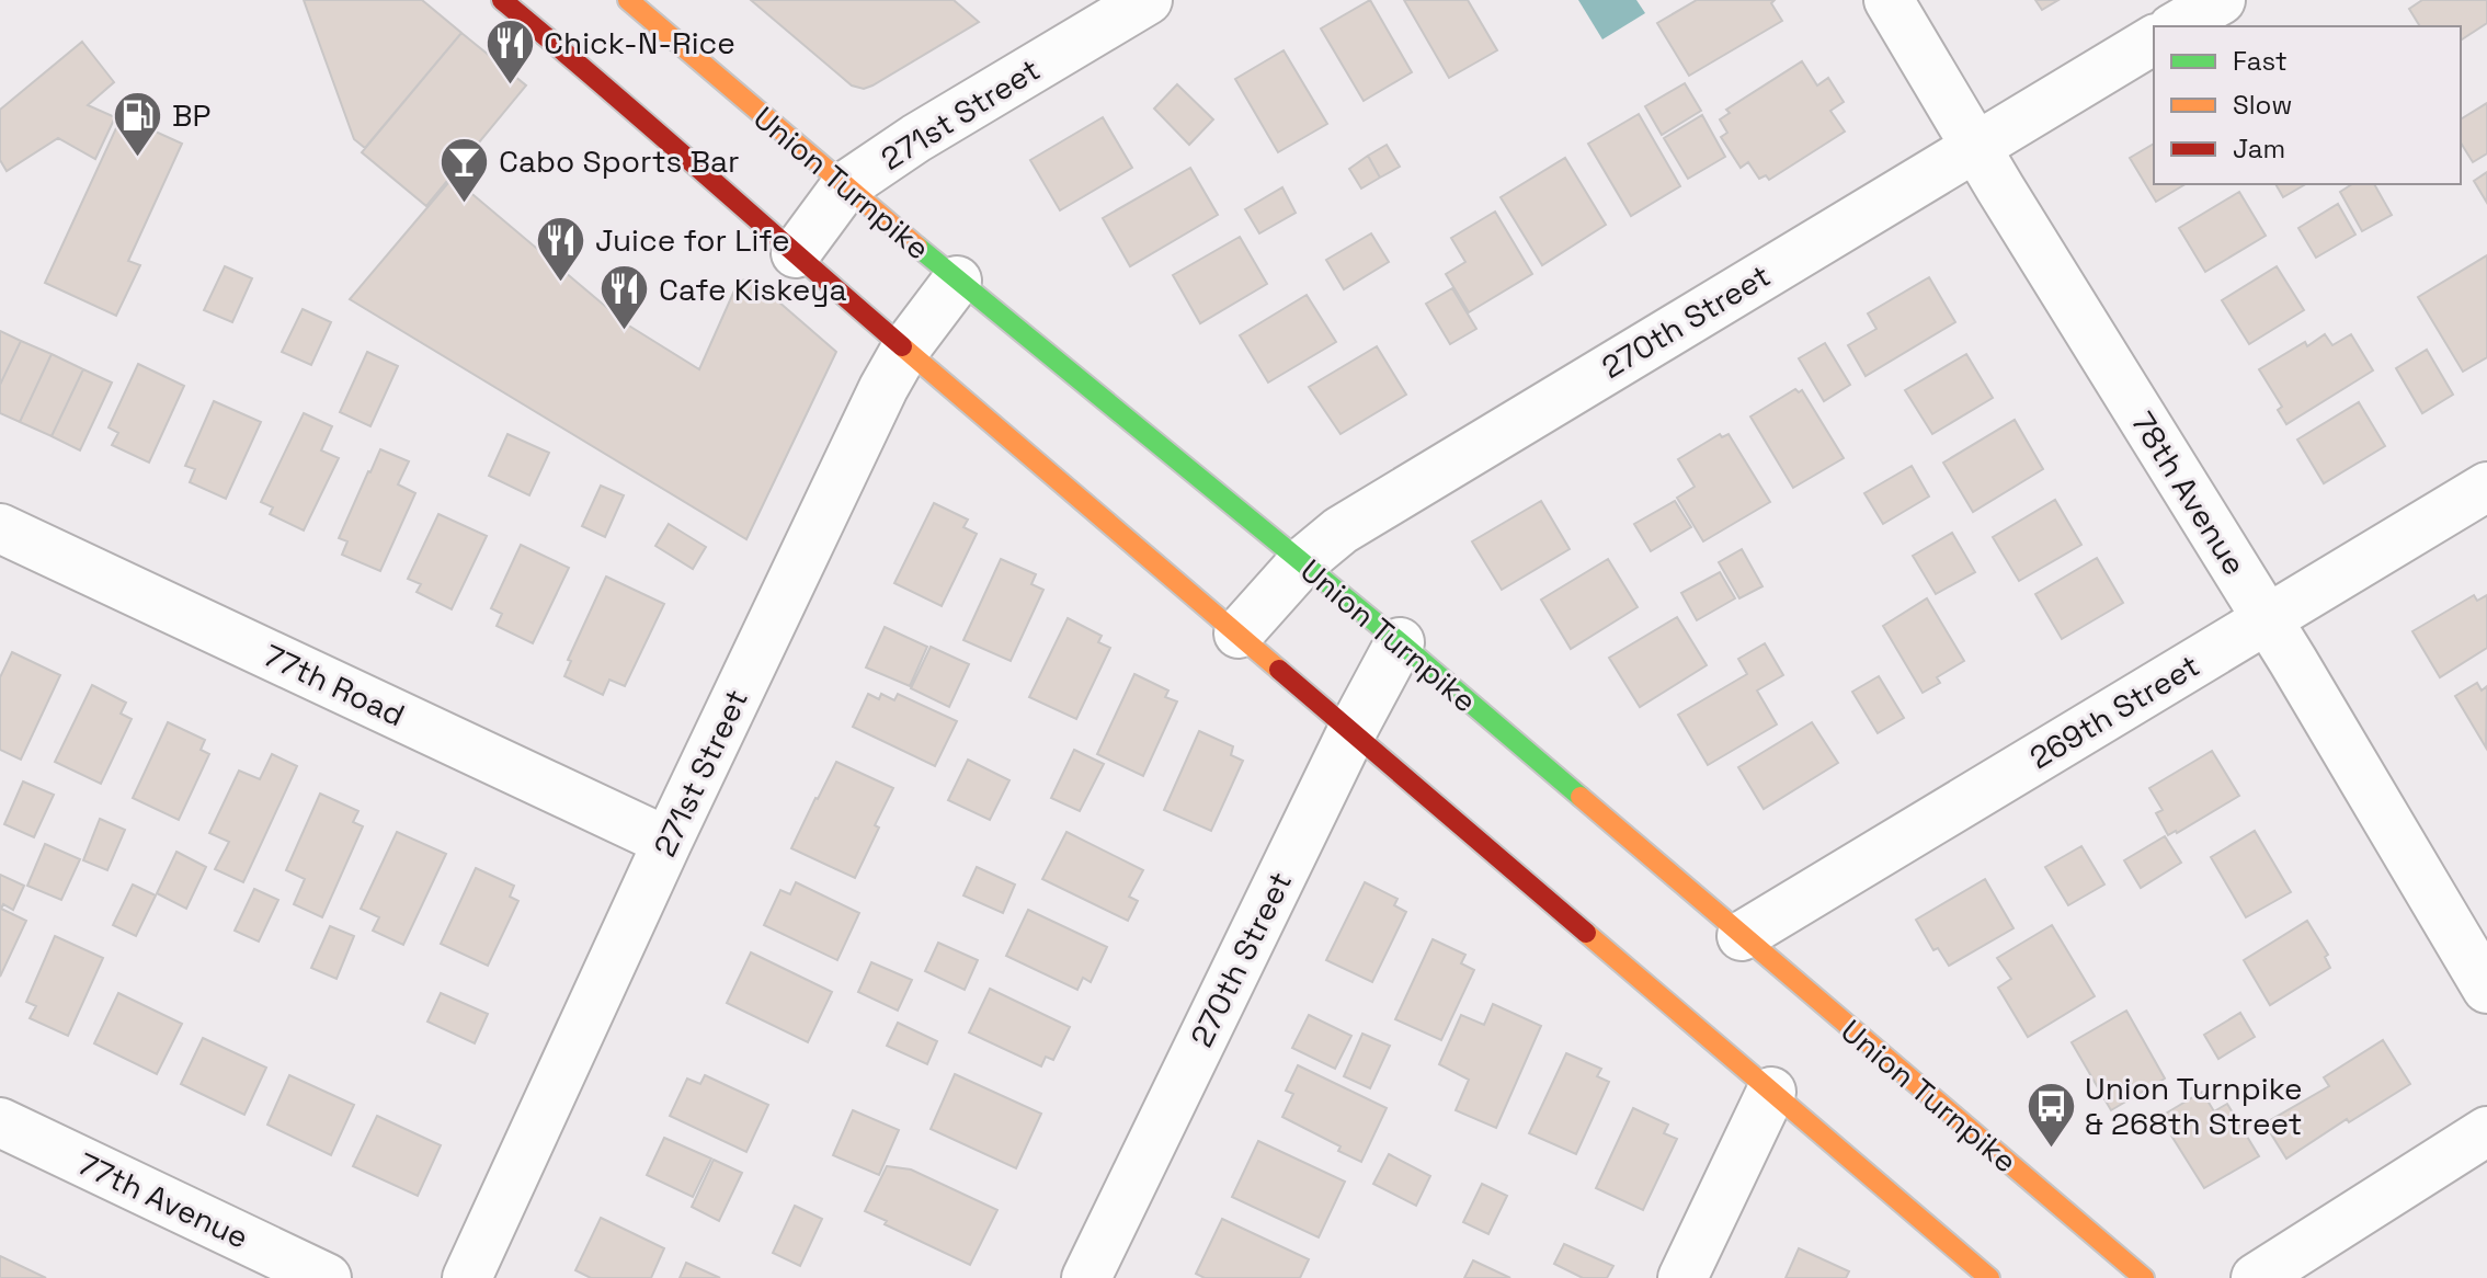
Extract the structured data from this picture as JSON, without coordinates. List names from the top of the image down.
{
  "streets": {
    "main road": ["Union Turnpike"],
    "street": [
      "271st Street",
      "270th Street",
      "78th Avenue",
      "77th Road",
      "269th Street",
      "77th Avenue"
    ]
  },
  "crossings": [
    ["271st Street", "Union Turnpike"],
    ["271st Street", "77th Road"],
    ["Union Turnpike", "270th Street"],
    ["Union Turnpike", "269th Street"],
    ["270th Street", "78th Avenue"],
    ["78th Avenue", "269th Street"]
  ],
  "places": {
    "restaurant": ["Chick-N-Rice", "Juice for Life", "Cafe Kiskeya"],
    "fuel station": ["BP"],
    "bar": ["Cabo Sports Bar"],
    "bus stop": ["Union Turnpike & 268th Street"]
  },
  "legend": ["Fast", "Slow", "Jam"]
}
